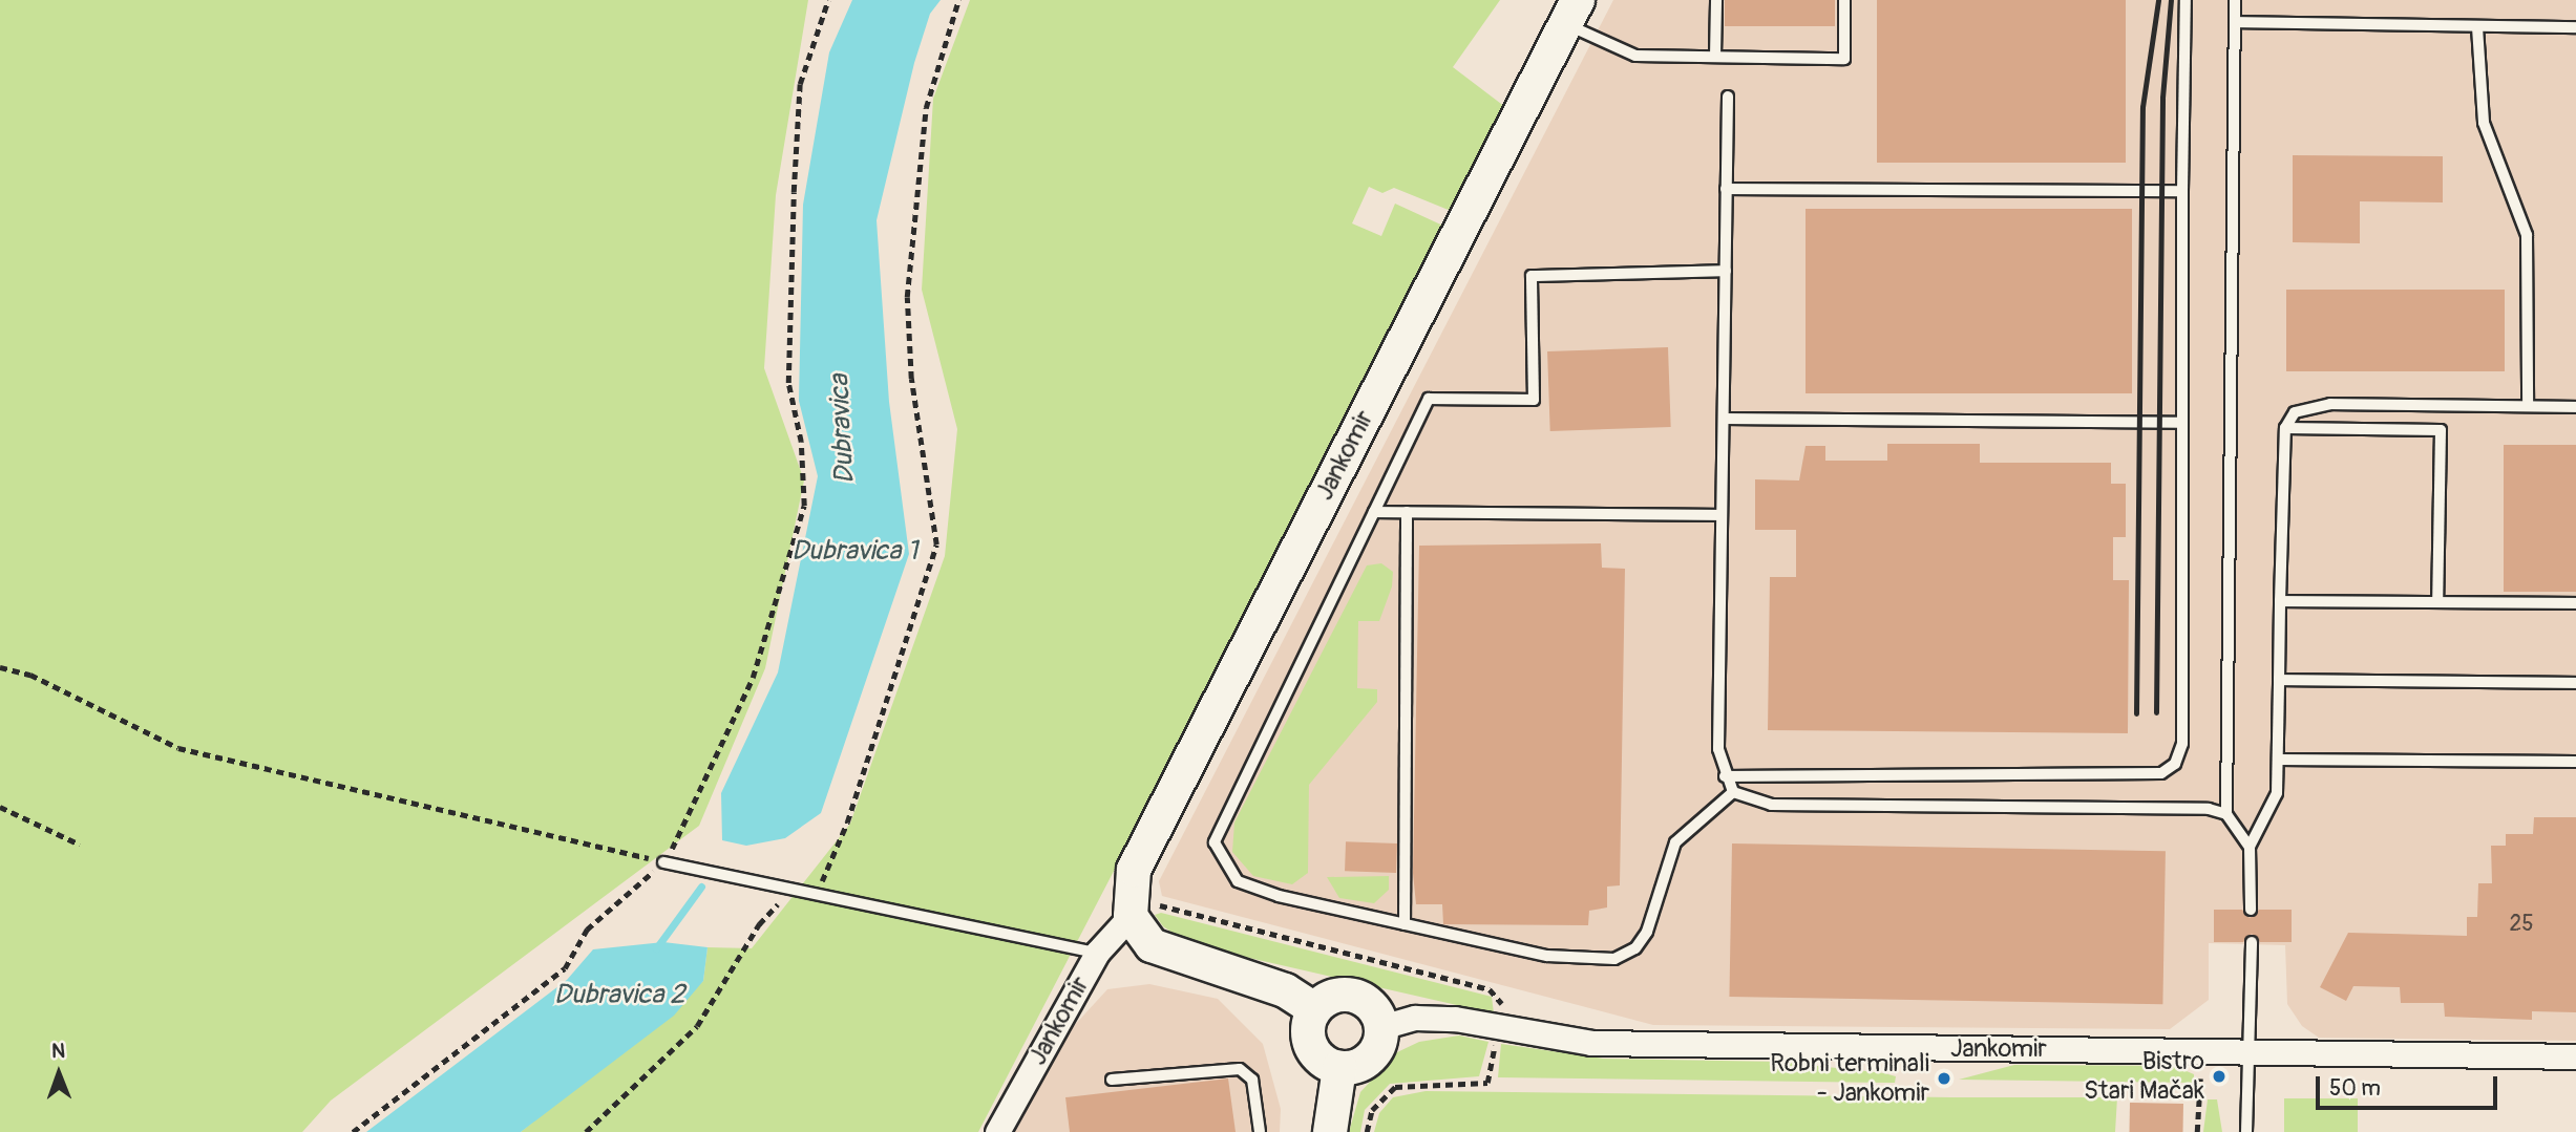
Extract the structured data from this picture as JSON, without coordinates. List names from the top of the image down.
{
  "streets": {
    "street": ["Jankomir"]
  },
  "water": ["Dubravica", "Dubravica 1", "Dubravica 2"],
  "places": ["Bistro Stari Mačak", "Robni terminali - Jankomir"],
  "house_numbers": ["25"],
  "scale_bar": "50 m",
  "north": "top"
}
